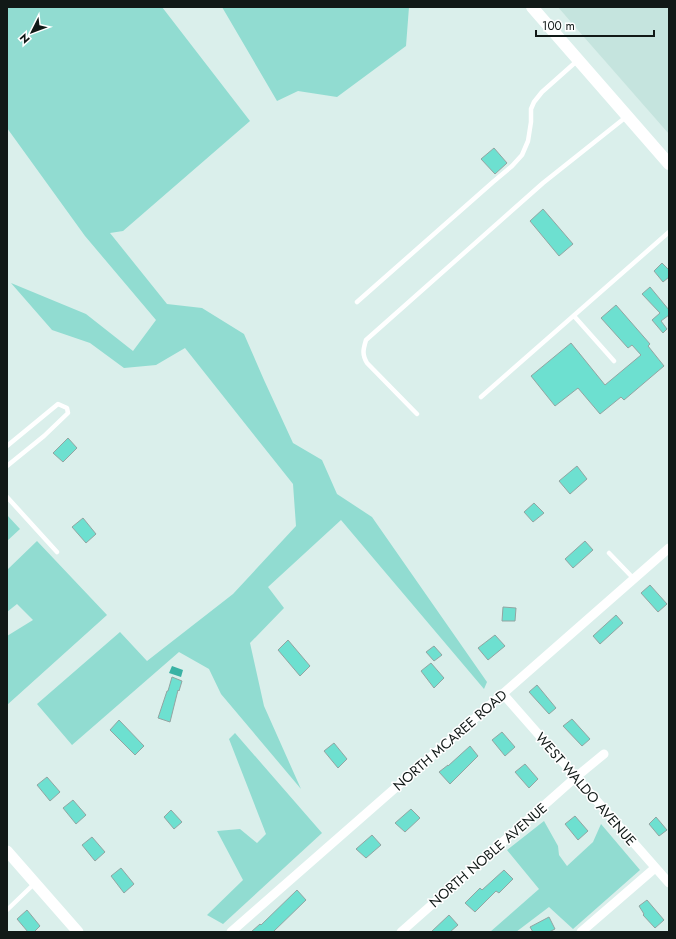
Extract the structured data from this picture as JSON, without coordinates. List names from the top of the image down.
{
  "streets": {
    "street": ["NORTH MCAREE ROAD", "WEST WALDO AVENUE", "NORTH NOBLE AVENUE"]
  },
  "crossings": [
    ["NORTH MCAREE ROAD", "WEST WALDO AVENUE"],
    ["WEST WALDO AVENUE", "NORTH NOBLE AVENUE"]
  ],
  "scale_bar": "100 m",
  "north": "bottom left"
}
